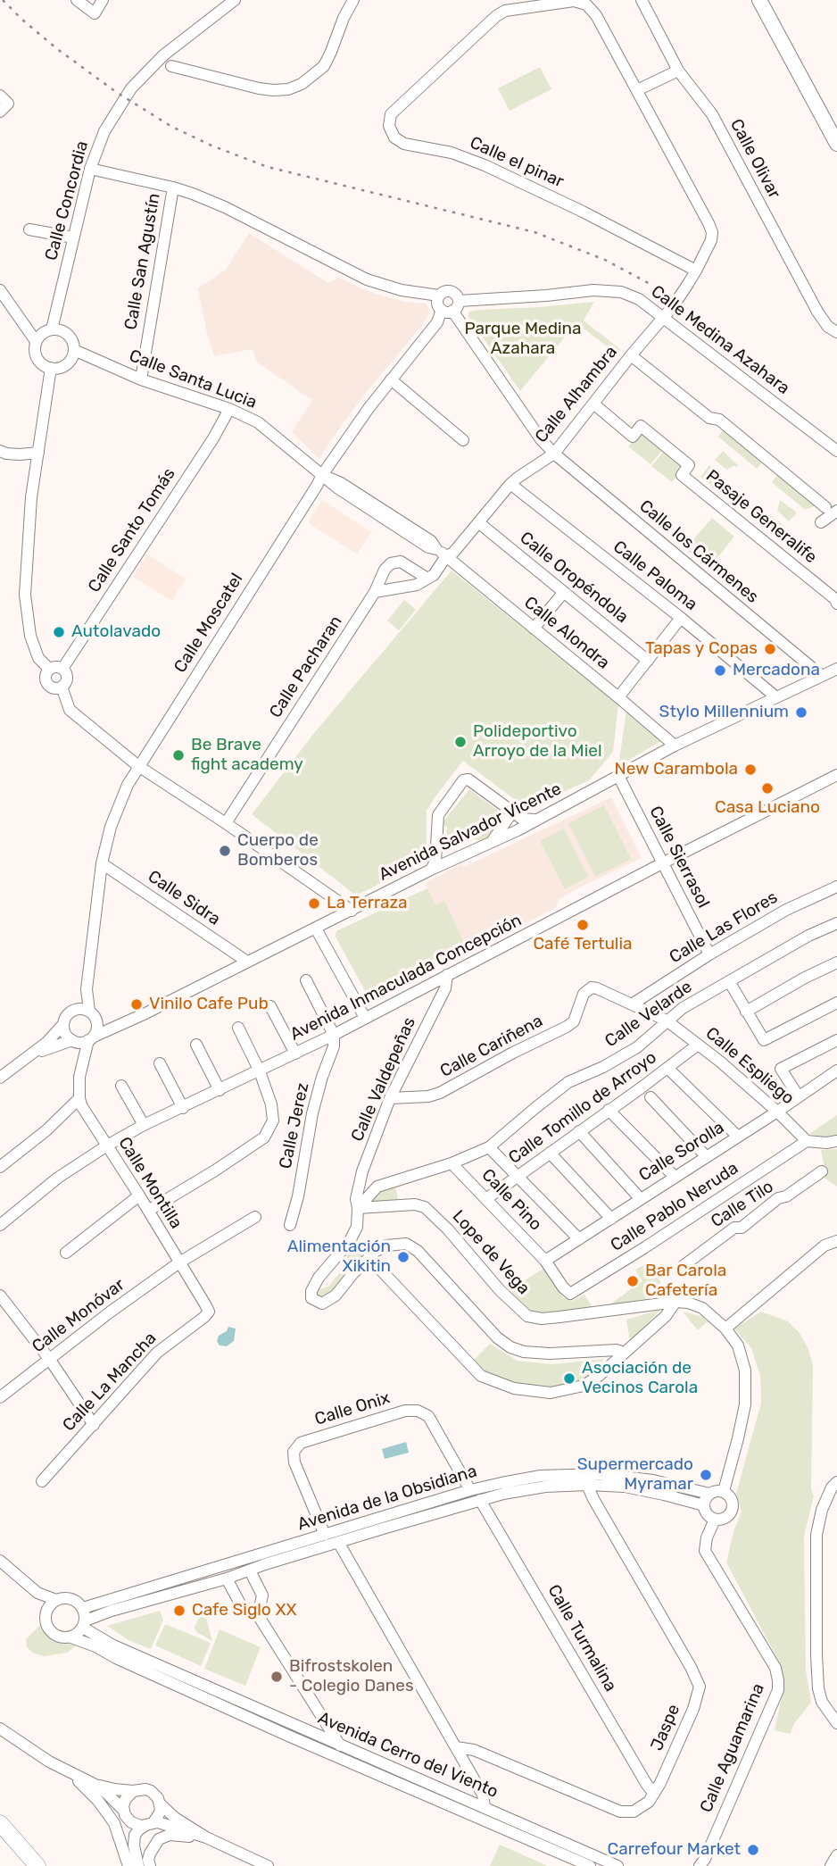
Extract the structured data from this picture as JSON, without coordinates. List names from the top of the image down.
{
  "streets": {
    "street": [
      "Calle Olivar",
      "Calle el pinar",
      "Calle Concordia",
      "Calle San Agustín",
      "Calle Medina Azahara",
      "Calle Santa Lucia",
      "Calle Alhambra",
      "Pasaje Generalife",
      "Calle Santo Tomás",
      "Calle los Cármenes",
      "Calle Paloma",
      "Calle Oropéndola",
      "Calle Moscatel",
      "Calle Alondra",
      "Calle Pacharan",
      "Avenida Salvador Vicente",
      "Calle Sierrasol",
      "Calle Sidra",
      "Calle Las Flores",
      "Avenida Inmaculada Concepción",
      "Calle Velarde",
      "Calle Cariñena",
      "Calle Espliego",
      "Calle Valdepeñas",
      "Calle Tomillo de Arroyo",
      "Calle Jerez",
      "Calle Sorolla",
      "Calle Montilla",
      "Calle Pino",
      "Calle Tilo",
      "Calle Pablo Neruda",
      "Lope de Vega",
      "Calle Monóvar",
      "Calle La Mancha",
      "Calle Onix",
      "Avenida de la Obsidiana",
      "Calle Turmalina",
      "Jaspe",
      "Calle Aguamarina",
      "Avenida Cerro del Viento"
    ]
  },
  "crossings": [
    ["Calle el pinar", "Calle Alhambra"],
    ["Calle Concordia", "Calle Santa Lucia"],
    ["Calle San Agustín", "Calle Santa Lucia"],
    ["Calle Medina Azahara", "Calle Alhambra"],
    ["Calle Medina Azahara", "Calle los Cármenes"],
    ["Calle Medina Azahara", "Calle Moscatel"],
    ["Calle Santa Lucia", "Calle Santo Tomás"],
    ["Calle Santa Lucia", "Calle Moscatel"],
    ["Calle Santa Lucia", "Calle Alondra"],
    ["Calle Alhambra", "Pasaje Generalife"],
    ["Calle Alhambra", "Calle los Cármenes"],
    ["Calle Alhambra", "Calle Paloma"],
    ["Calle Alhambra", "Calle Oropéndola"],
    ["Calle Alhambra", "Calle Alondra"],
    ["Calle los Cármenes", "Calle Moscatel"],
    ["Calle los Cármenes", "Avenida Salvador Vicente"],
    ["Calle Paloma", "Avenida Salvador Vicente"],
    ["Calle Moscatel", "Calle Alondra"],
    ["Calle Moscatel", "Avenida Salvador Vicente"],
    ["Calle Moscatel", "Calle Sidra"],
    ["Calle Moscatel", "Calle Montilla"],
    ["Calle Alondra", "Avenida Salvador Vicente"],
    ["Avenida Salvador Vicente", "Calle Sierrasol"],
    ["Avenida Salvador Vicente", "Calle Sidra"],
    ["Avenida Salvador Vicente", "Calle Montilla"],
    ["Calle Sierrasol", "Calle Las Flores"],
    ["Calle Sierrasol", "Avenida Inmaculada Concepción"],
    ["Calle Las Flores", "Calle Espliego"],
    ["Avenida Inmaculada Concepción", "Calle Valdepeñas"],
    ["Avenida Inmaculada Concepción", "Calle Jerez"],
    ["Avenida Inmaculada Concepción", "Calle Montilla"],
    ["Calle Velarde", "Calle Espliego"],
    ["Calle Velarde", "Calle Pino"],
    ["Calle Cariñena", "Calle Espliego"],
    ["Calle Cariñena", "Calle Valdepeñas"],
    ["Calle Espliego", "Calle Tomillo de Arroyo"],
    ["Calle Espliego", "Calle Sorolla"],
    ["Calle Espliego", "Calle Pablo Neruda"],
    ["Calle Valdepeñas", "Lope de Vega"],
    ["Calle Tomillo de Arroyo", "Calle Pino"],
    ["Calle Sorolla", "Calle Pino"],
    ["Calle Sorolla", "Calle Pablo Neruda"],
    ["Calle Montilla", "Calle Monóvar"],
    ["Calle Montilla", "Calle La Mancha"],
    ["Calle Pino", "Calle Pablo Neruda"],
    ["Calle Onix", "Avenida de la Obsidiana"],
    ["Avenida de la Obsidiana", "Calle Turmalina"],
    ["Avenida de la Obsidiana", "Jaspe"],
    ["Avenida de la Obsidiana", "Calle Aguamarina"],
    ["Avenida de la Obsidiana", "Avenida Cerro del Viento"],
    ["Calle Turmalina", "Jaspe"]
  ],
  "parks": ["Parque Medina Azahara"],
  "places": [
    "Autolavado",
    "Tapas y Copas",
    "Mercadona",
    "Stylo Millennium",
    "Polideportivo Arroyo de la Miel",
    "Be Brave fight academy",
    "New Carambola",
    "Casa Luciano",
    "Cuerpo de Bomberos",
    "La Terraza",
    "Café Tertulia",
    "Vinilo Cafe Pub",
    "Alimentación Xikitin",
    "Bar Carola Cafetería",
    "Asociación de Vecinos Carola",
    "Supermercado Myramar",
    "Cafe Siglo XX",
    "Bifrostskolen - Colegio Danes",
    "Carrefour Market"
  ]
}
